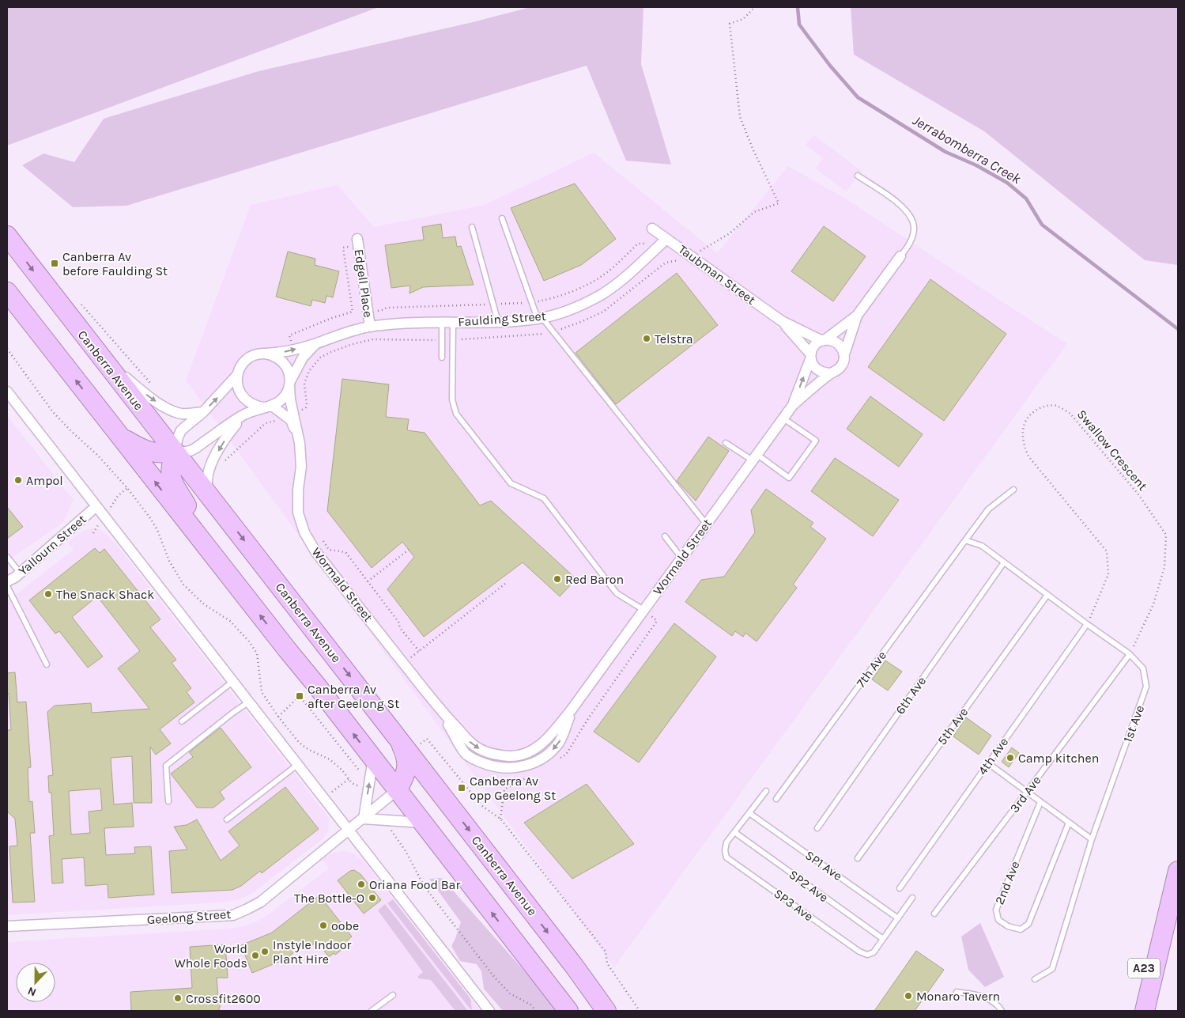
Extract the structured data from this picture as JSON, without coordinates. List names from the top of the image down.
{
  "streets": {
    "highway": ["Canberra Avenue", "A23"],
    "street": [
      "Taubman Street",
      "Edgell Place",
      "Faulding Street",
      "Yallourn Street",
      "Wormald Street",
      "Geelong Street"
    ],
    "lane": [
      "7th Ave",
      "6th Ave",
      "1st Ave",
      "5th Ave",
      "4th Ave",
      "3rd Ave",
      "SP1 Ave",
      "2nd Ave",
      "SP2 Ave",
      "SP3 Ave"
    ],
    "path": ["Swallow Crescent"]
  },
  "crossings": [
    ["Taubman Street", "Faulding Street"],
    ["Taubman Street", "Wormald Street"],
    ["Edgell Place", "Faulding Street"],
    ["Faulding Street", "Wormald Street"],
    ["Swallow Crescent", "1st Ave"],
    ["Swallow Crescent", "4th Ave"],
    ["Swallow Crescent", "3rd Ave"],
    ["7th Ave", "1st Ave"],
    ["6th Ave", "1st Ave"],
    ["1st Ave", "5th Ave"],
    ["1st Ave", "4th Ave"],
    ["1st Ave", "3rd Ave"],
    ["SP1 Ave", "SP3 Ave"],
    ["SP2 Ave", "SP3 Ave"]
  ],
  "water": ["Jerrabomberra Creek"],
  "places": {
    "transit": ["Canberra Av before Faulding St", "Canberra Av after Geelong St", "Canberra Av opp Geelong St"],
    "other": [
      "Telstra",
      "Ampol",
      "Red Baron",
      "The Snack Shack",
      "Camp kitchen",
      "Oriana Food Bar",
      "The Bottle-O",
      "oobe",
      "Instyle Indoor Plant Hire",
      "World Whole Foods",
      "Monaro Tavern",
      "Crossfit2600"
    ]
  },
  "north": "bottom"
}
